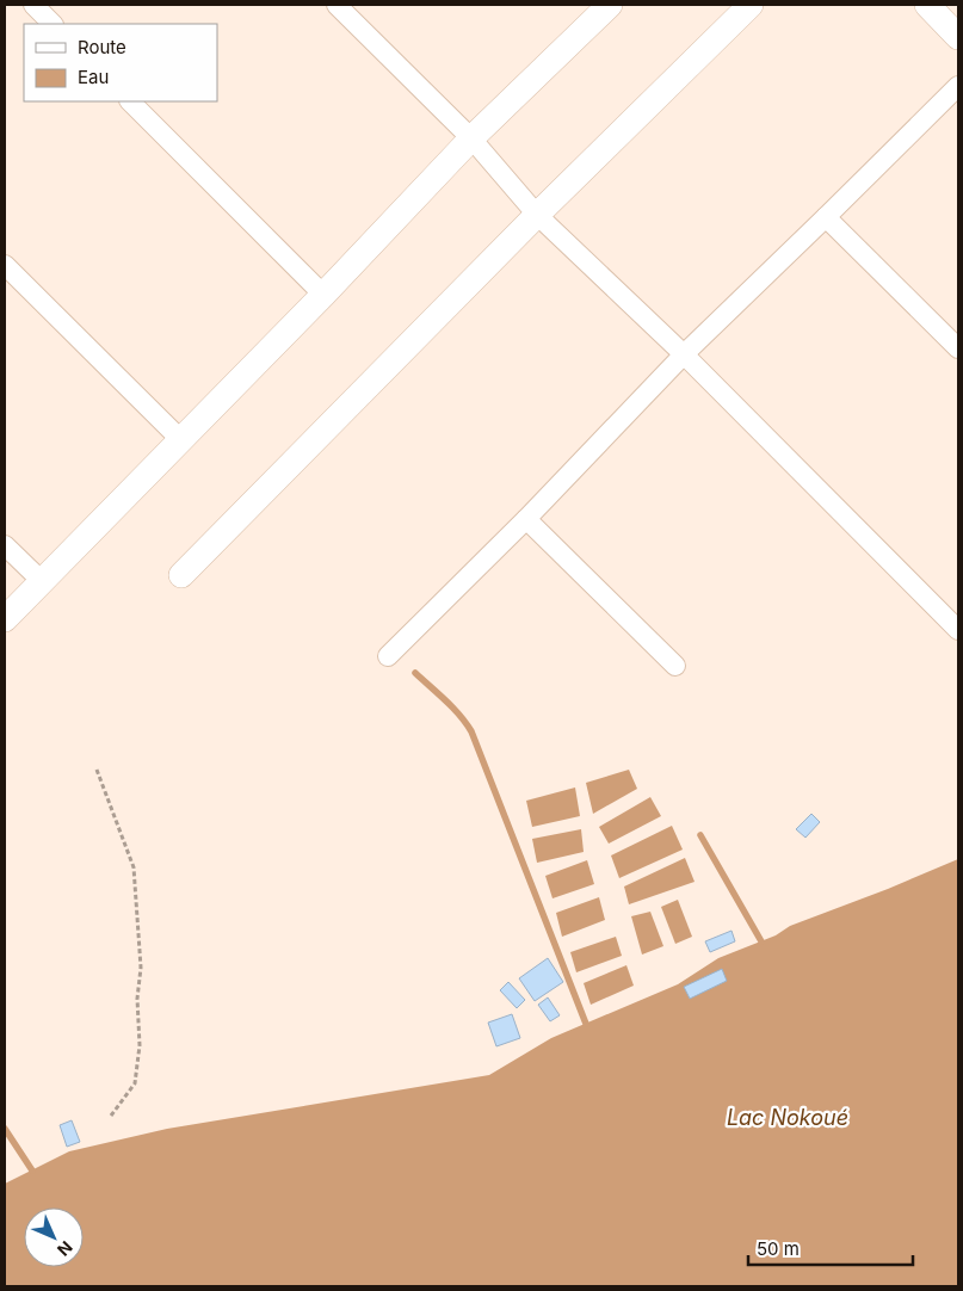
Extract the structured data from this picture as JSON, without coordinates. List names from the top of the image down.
{
  "water": ["Lac Nokoué"],
  "legend": ["Route", "Eau"],
  "scale_bar": "50 m",
  "north": "bottom right"
}
